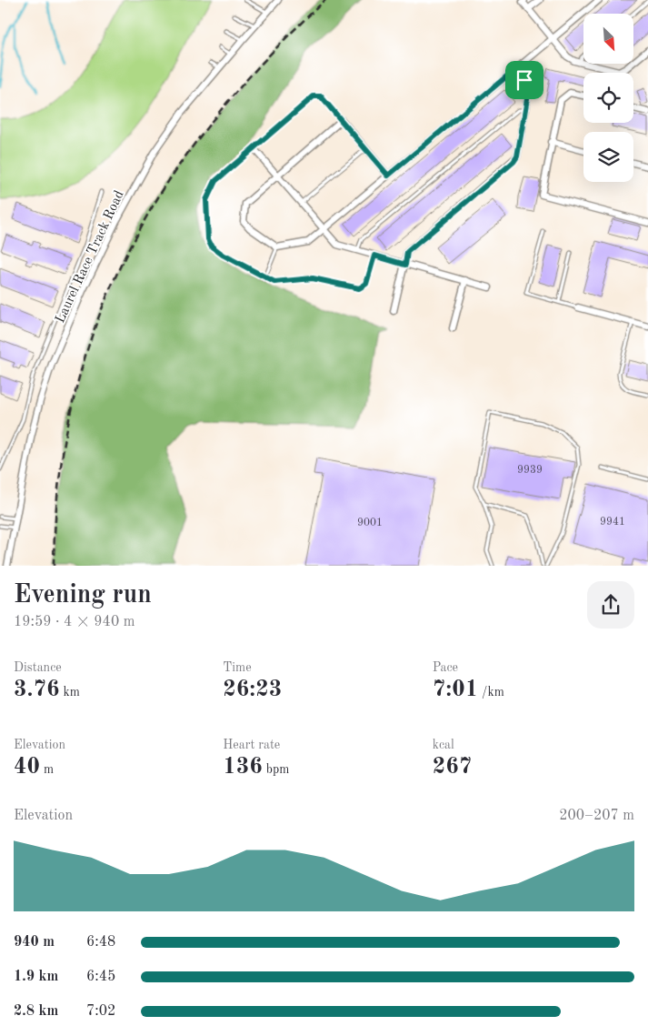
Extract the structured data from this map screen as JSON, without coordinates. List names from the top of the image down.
{
  "streets": {
    "street": ["Laurel Race Track Road"]
  },
  "house_numbers": ["9939", "9941", "9001"],
  "north": "bottom right",
  "page": {
    "heading": ["Evening run", "19:59 · 4 × 940 m"],
    "stats": [
      ["Distance", "3.76 km"],
      ["Time", "26:23"],
      ["Pace", "7:01 /km"],
      ["Elevation", "40 m"],
      ["Heart rate", "136 bpm"],
      ["kcal", "267"]
    ],
    "chart": ["Elevation", "200–207 m"],
    "list": [
      {
        "name": "940 m",
        "note": "6:48"
      },
      {
        "name": "1.9 km",
        "note": "6:45"
      },
      {
        "name": "2.8 km",
        "note": "7:02"
      }
    ]
  }
}
